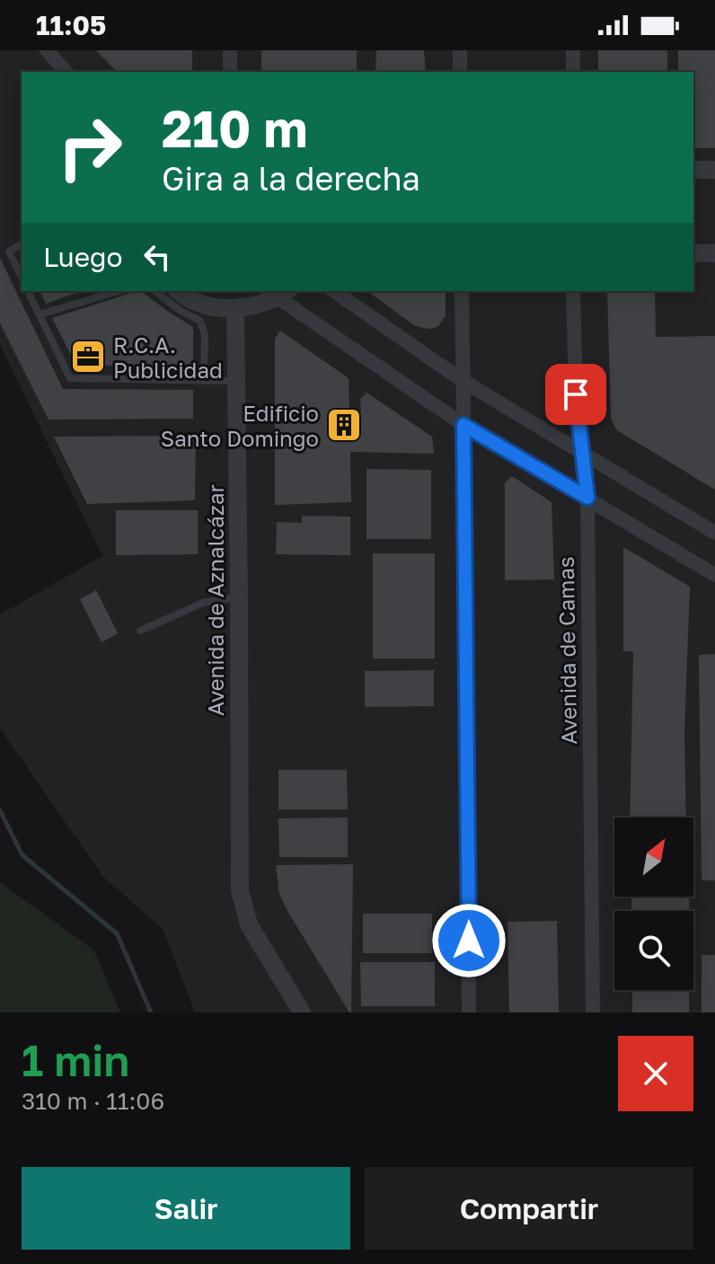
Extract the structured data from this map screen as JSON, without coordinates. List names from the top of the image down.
{
  "streets": {
    "street": ["Avenida de Aznalcázar", "Avenida de Camas"]
  },
  "places": {
    "office": ["R.C.A. Publicidad"],
    "building": ["Edificio Santo Domingo"]
  },
  "north": "top right",
  "page": {
    "status": "11:05",
    "turn": ["210 m", "Gira a la derecha"],
    "then": "Luego",
    "heading": ["1 min", "310 m · 11:06"],
    "buttons": ["Salir", "Compartir"]
  }
}
